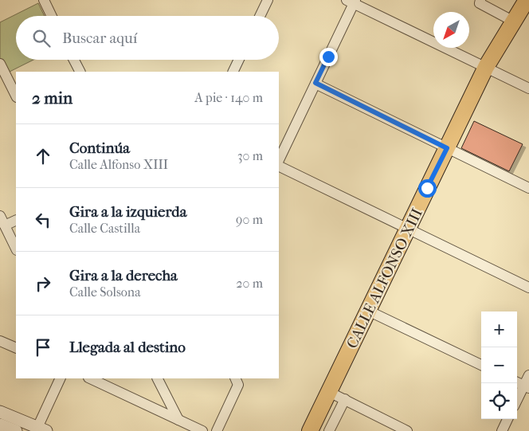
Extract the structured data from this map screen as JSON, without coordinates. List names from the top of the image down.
{
  "streets": {
    "main road": ["CALLE ALFONSO XIII"]
  },
  "north": "bottom left",
  "page": {
    "search": "Buscar aquí",
    "heading": ["2 min", "A pie · 140 m"],
    "list": [
      ["Continúa", "Calle Alfonso XIII", "30 m"],
      ["Gira a la izquierda", "Calle Castilla", "90 m"],
      ["Gira a la derecha", "Calle Solsona", "20 m"],
      "Llegada al destino"
    ],
    "map_buttons": ["+", "−"]
  }
}
